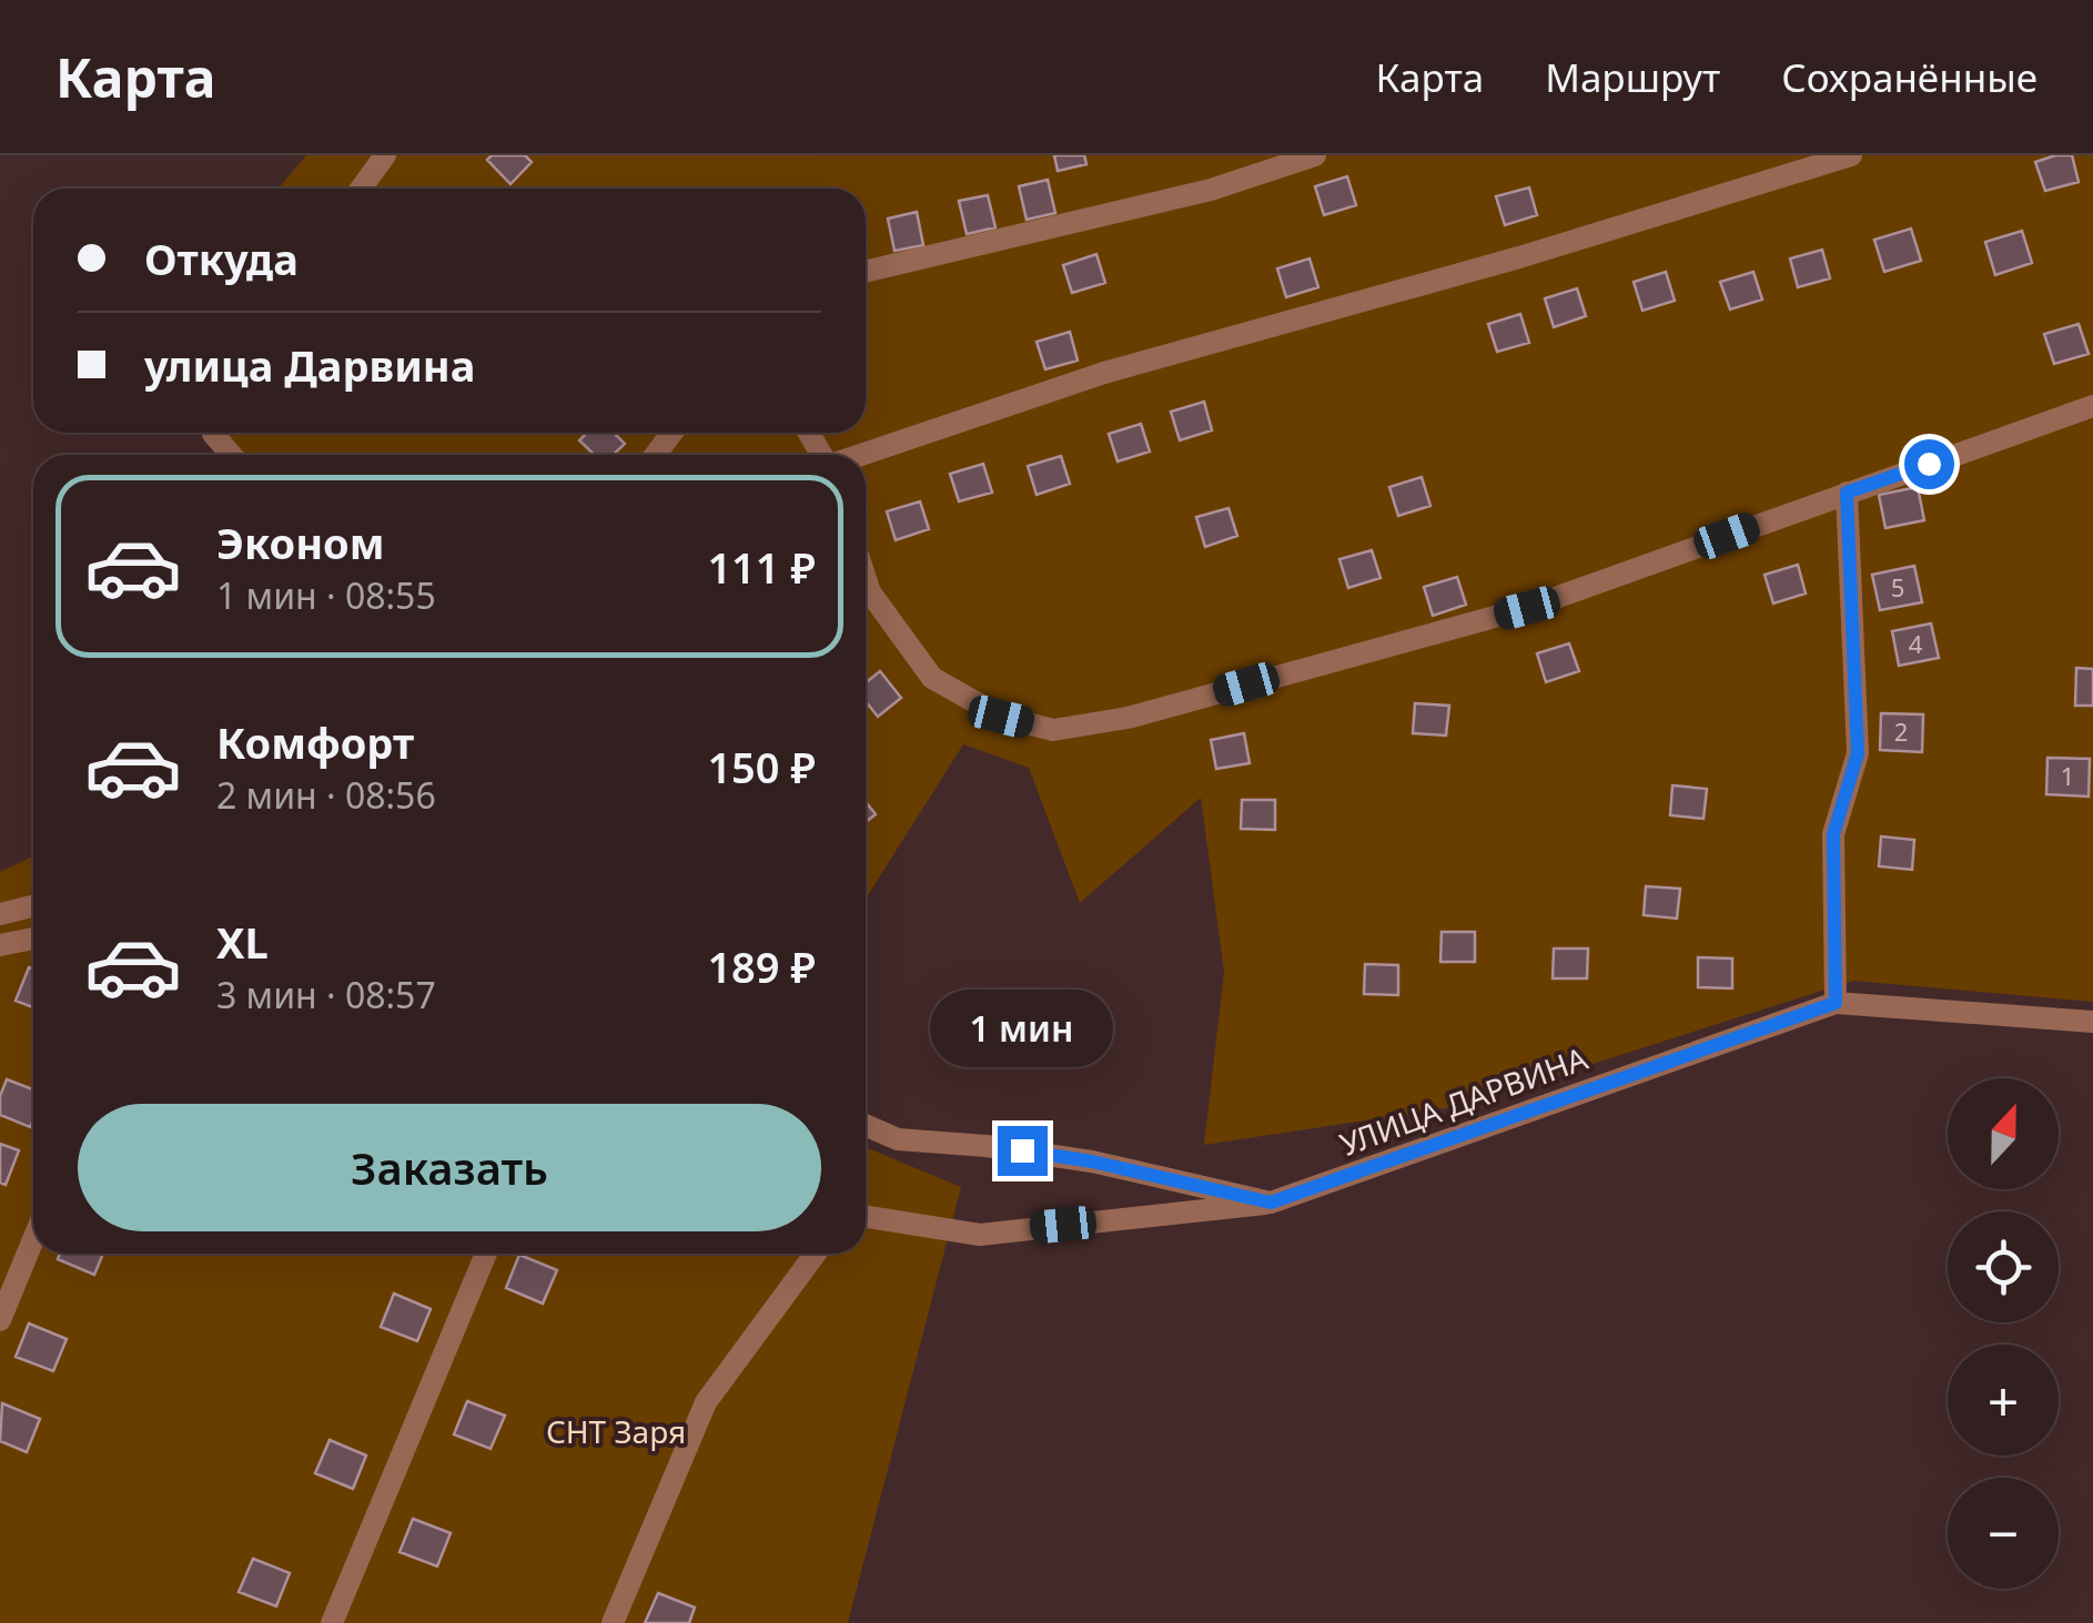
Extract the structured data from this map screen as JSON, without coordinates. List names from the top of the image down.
{
  "streets": {
    "street": ["УЛИЦА ДАРВИНА"]
  },
  "parks": ["СНТ Заря"],
  "house_numbers": [
    "5",
    "4",
    "2",
    "1"
  ],
  "north": "top",
  "page": {
    "header": "Карта",
    "nav": ["Карта", "Маршрут", "Сохранённые"],
    "banner": ["Откуда", "улица Дарвина"],
    "list": [
      {
        "name": "Эконом",
        "note": "1 мин · 08:55",
        "value": "111 ₽"
      },
      {
        "name": "Комфорт",
        "note": "2 мин · 08:56",
        "value": "150 ₽"
      },
      {
        "name": "XL",
        "note": "3 мин · 08:57",
        "value": "189 ₽"
      }
    ],
    "bubble": "1 мин",
    "map_buttons": ["+", "−"],
    "buttons": "Заказать"
  }
}
